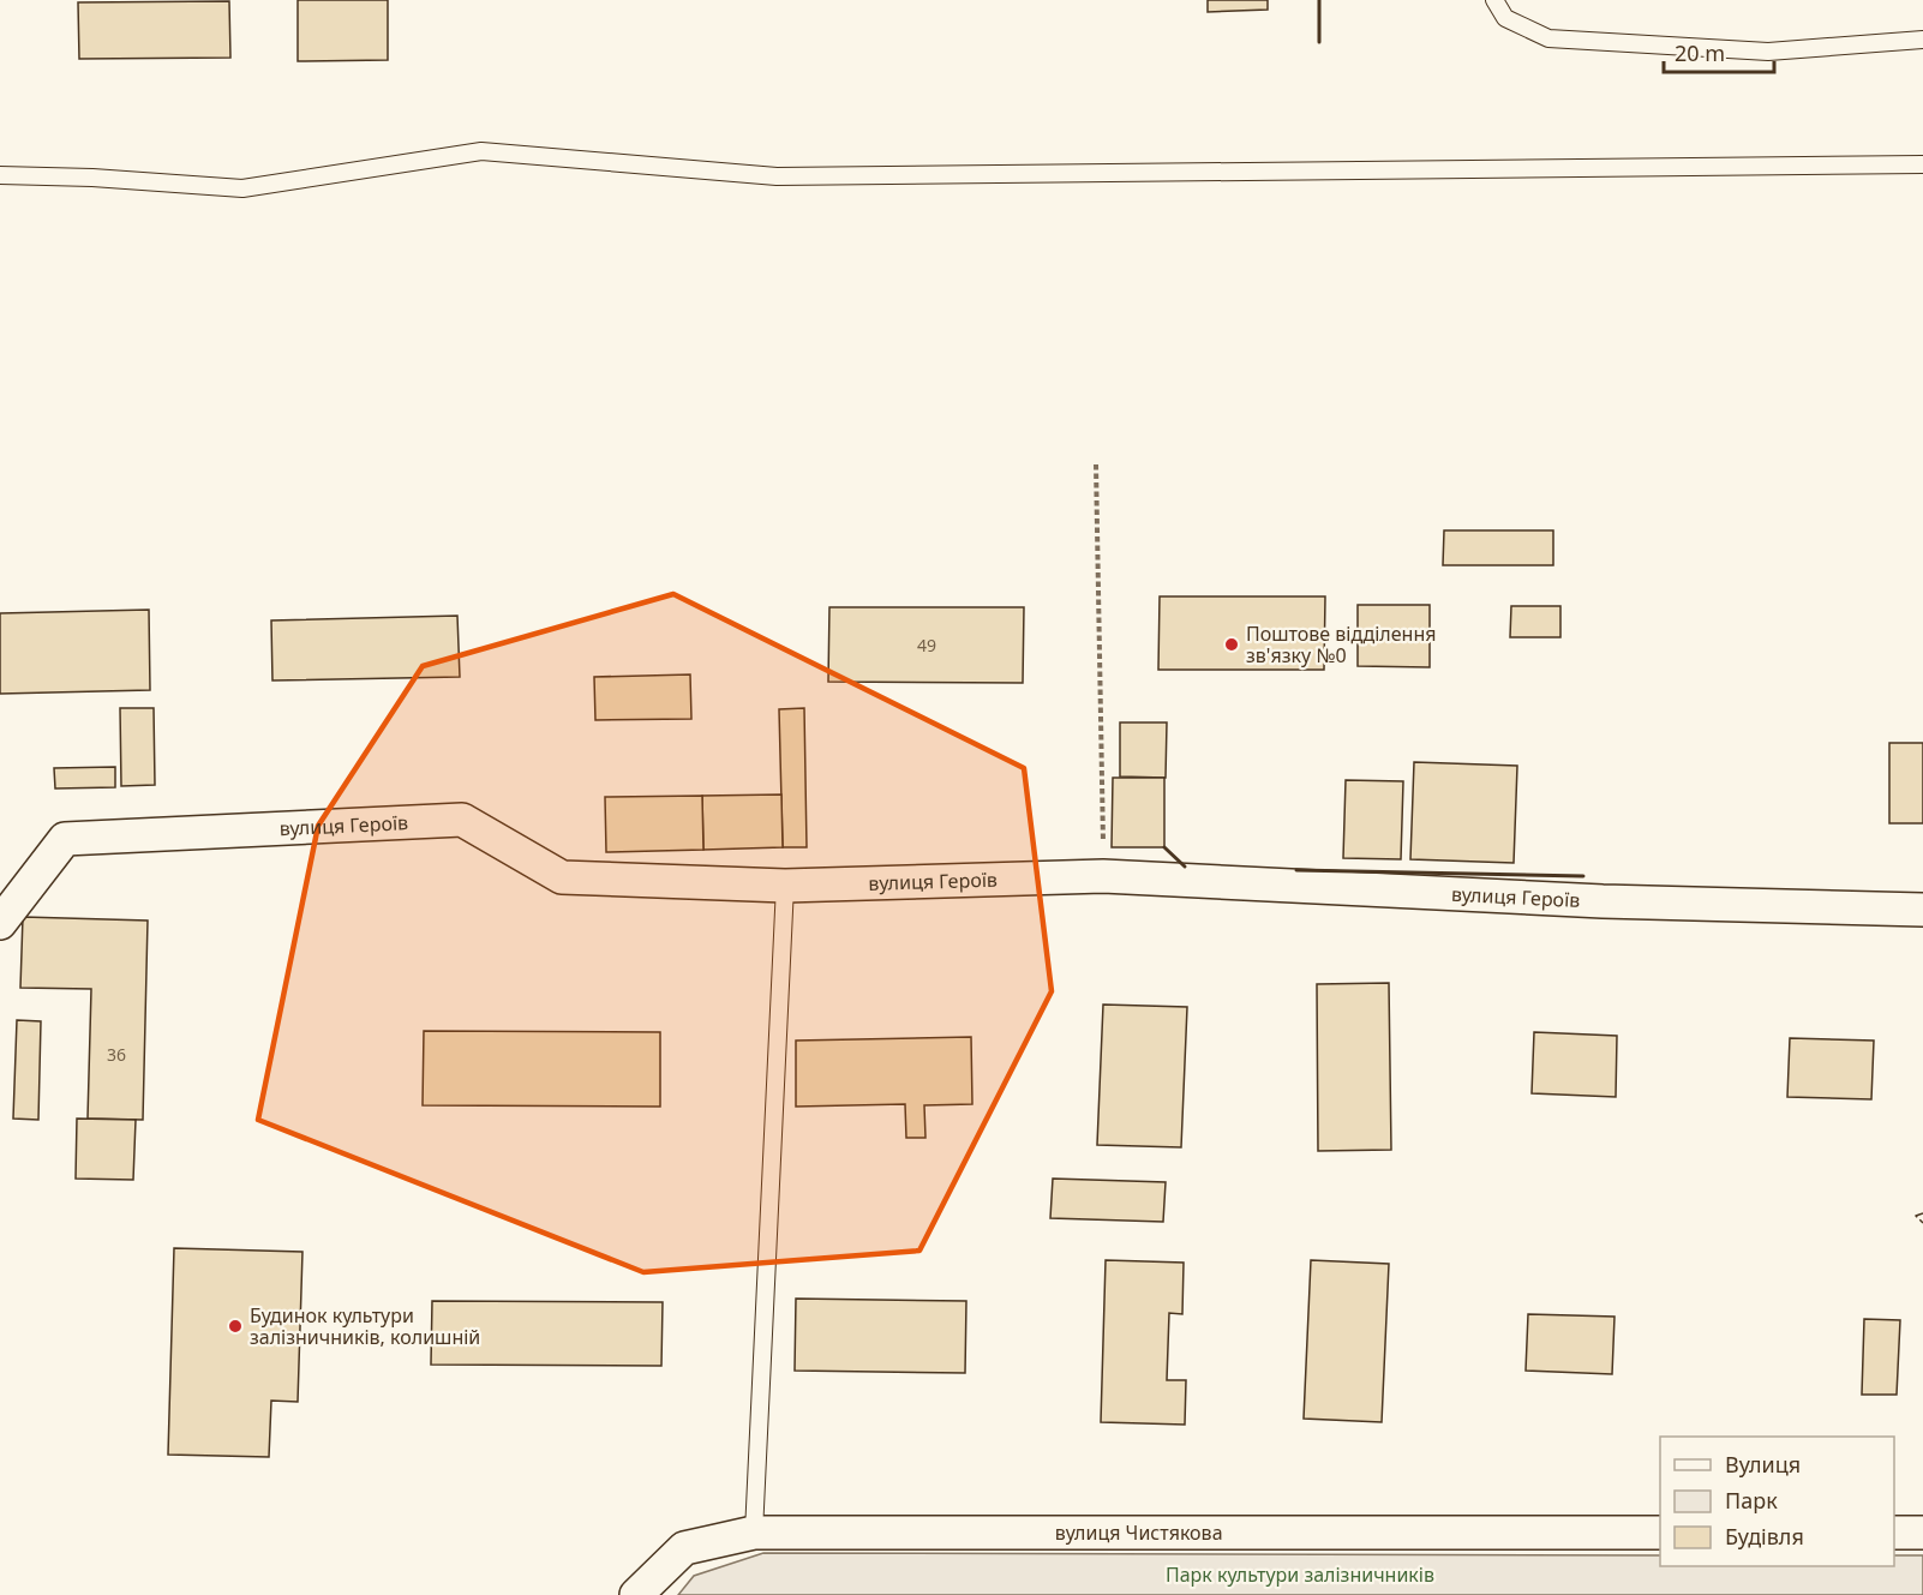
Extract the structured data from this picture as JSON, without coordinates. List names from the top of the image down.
{
  "streets": {
    "street": ["вулиця Героїв", "вулиця Чистякова"]
  },
  "parks": ["Парк культури залізничників"],
  "places": ["Поштове відділення зв'язку №0", "Будинок культури залізничників, колишній"],
  "house_numbers": ["49", "36"],
  "legend": ["Вулиця", "Парк", "Будівля"],
  "scale_bar": "20 m"
}
